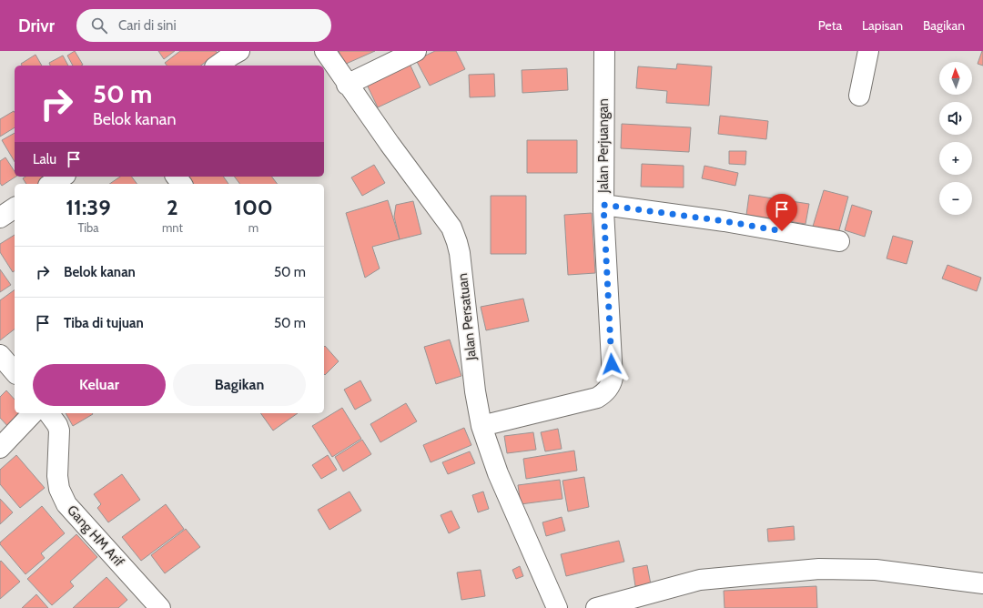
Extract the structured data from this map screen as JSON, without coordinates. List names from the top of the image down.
{
  "streets": {
    "street": ["Jalan Perjuangan", "Jalan Persatuan", "Gang HM Arif"]
  },
  "crossings": [
    ["Jalan Perjuangan", "Jalan Persatuan"]
  ],
  "north": "top",
  "page": {
    "header": "Drivr",
    "search": "Cari di sini",
    "nav": ["Peta", "Lapisan", "Bagikan"],
    "map_buttons": ["+", "−"],
    "turn": ["50 m", "Belok kanan"],
    "then": "Lalu",
    "eta": [
      "11:39",
      "Tiba",
      "2",
      "mnt",
      "100",
      "m"
    ],
    "list": [
      {
        "name": "Belok kanan",
        "value": "50 m"
      },
      {
        "name": "Tiba di tujuan",
        "value": "50 m"
      }
    ],
    "buttons": ["Keluar", "Bagikan"]
  }
}
